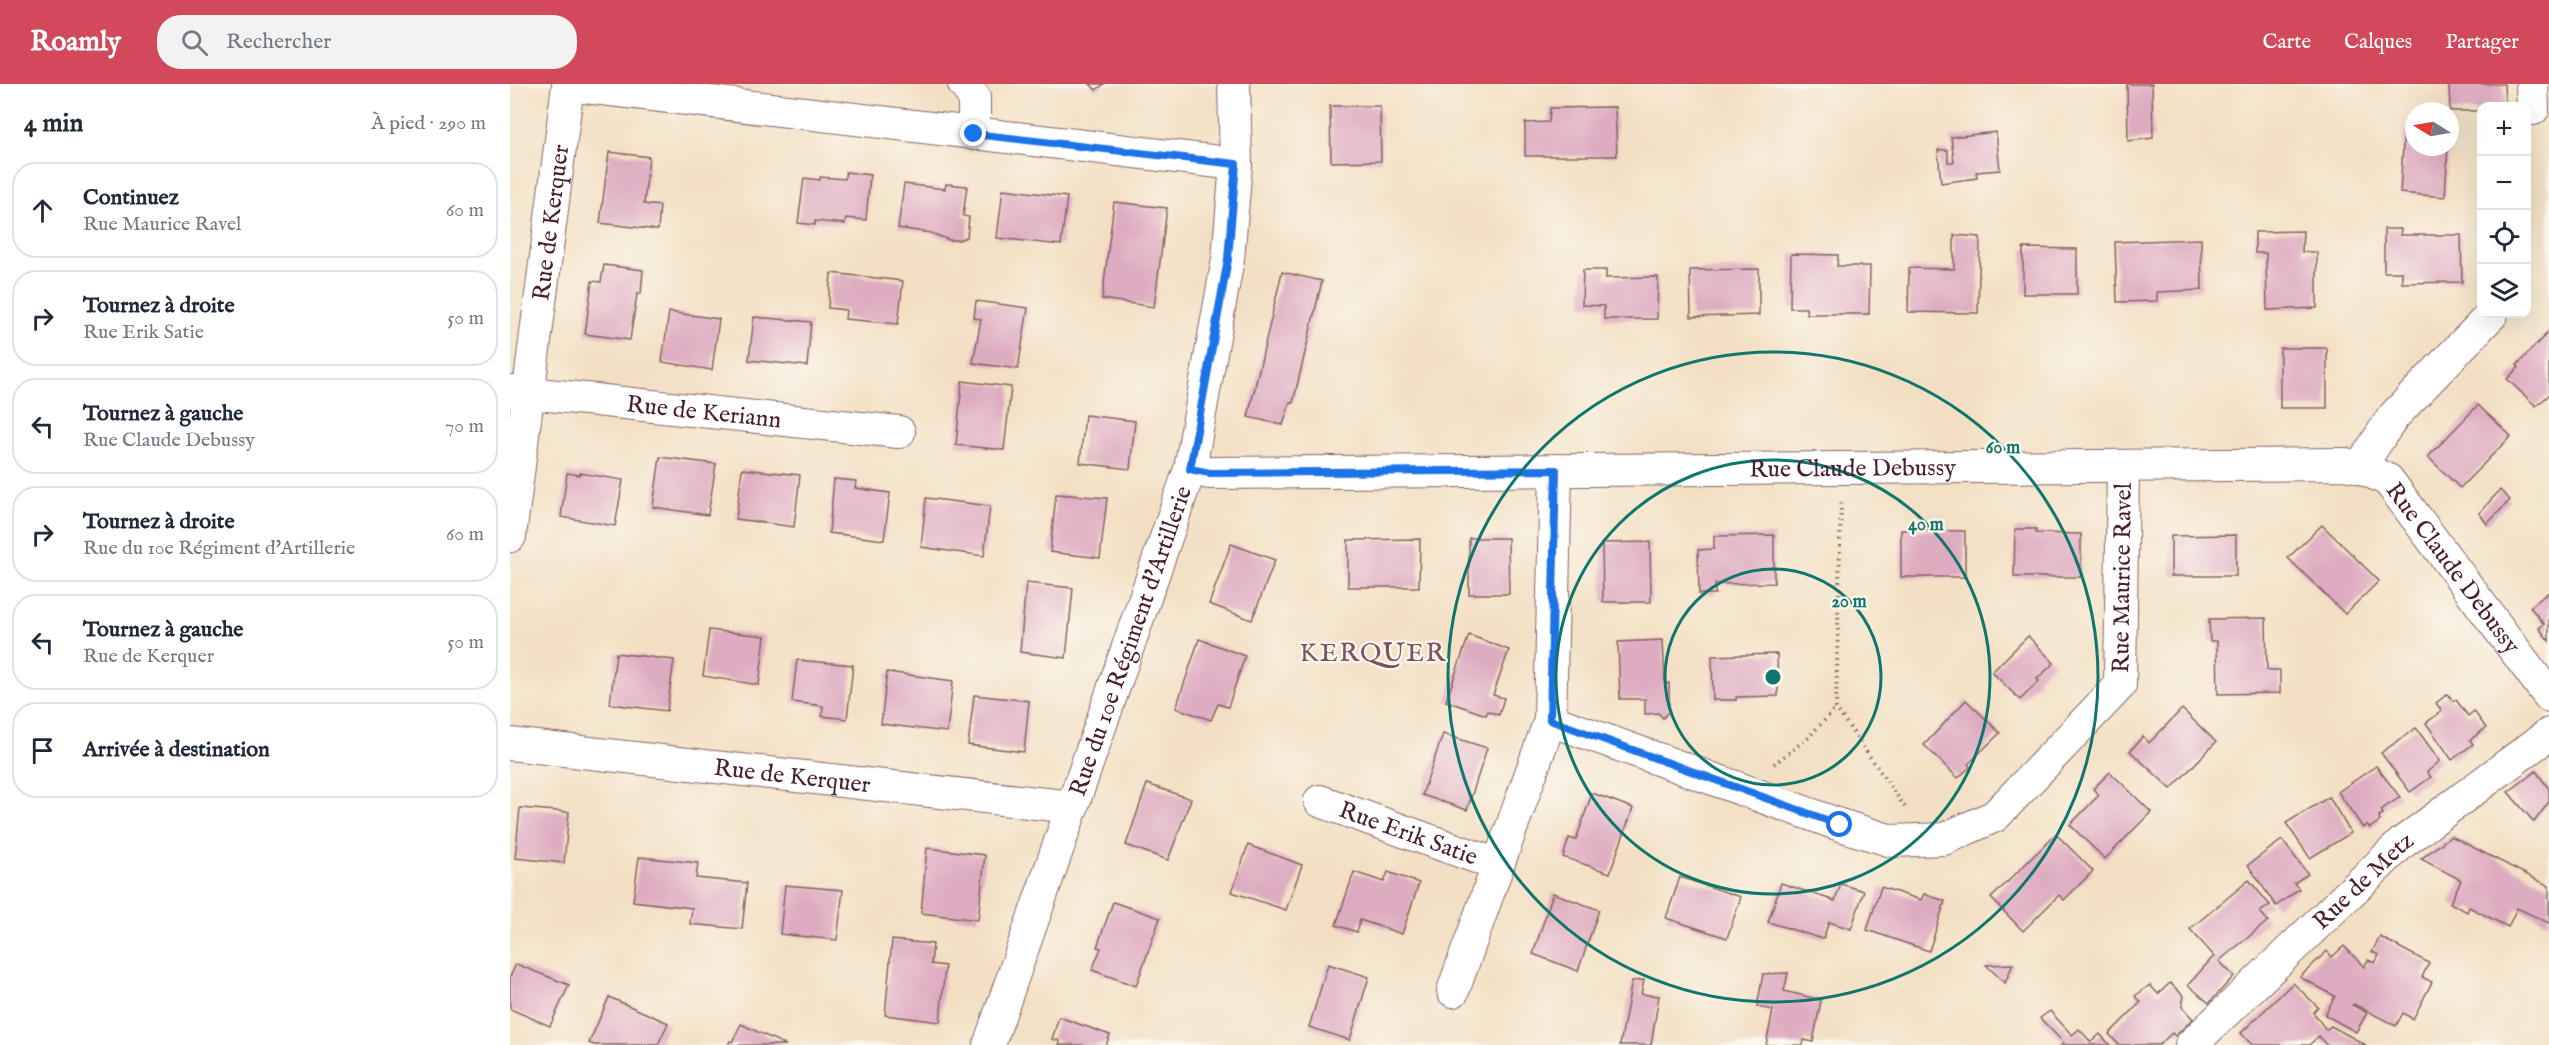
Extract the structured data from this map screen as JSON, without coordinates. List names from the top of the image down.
{
  "streets": {
    "street": [
      "Rue de Kerquer",
      "Rue de Keriann",
      "Rue Claude Debussy",
      "Rue Maurice Ravel",
      "Rue du 10e Régiment d'Artillerie",
      "Rue Erik Satie",
      "Rue de Metz"
    ]
  },
  "crossings": [
    ["Rue de Kerquer", "Rue de Keriann"],
    ["Rue de Kerquer", "Rue du 10e Régiment d'Artillerie"],
    ["Rue Claude Debussy", "Rue Maurice Ravel"],
    ["Rue Claude Debussy", "Rue du 10e Régiment d'Artillerie"],
    ["Rue Claude Debussy", "Rue Erik Satie"],
    ["Rue Maurice Ravel", "Rue Erik Satie"]
  ],
  "districts": ["KERQUER"],
  "north": "left",
  "page": {
    "header": "Roamly",
    "search": "Rechercher",
    "nav": ["Carte", "Calques", "Partager"],
    "heading": ["4 min", "À pied · 290 m"],
    "map_buttons": ["+", "−"],
    "list": [
      ["Continuez", "Rue Maurice Ravel", "60 m"],
      ["Tournez à droite", "Rue Erik Satie", "50 m"],
      ["Tournez à gauche", "Rue Claude Debussy", "70 m"],
      ["Tournez à droite", "Rue du 10e Régiment d'Artillerie", "60 m"],
      ["Tournez à gauche", "Rue de Kerquer", "50 m"],
      "Arrivée à destination"
    ]
  },
  "rings": ["60 m", "40 m", "20 m"]
}
